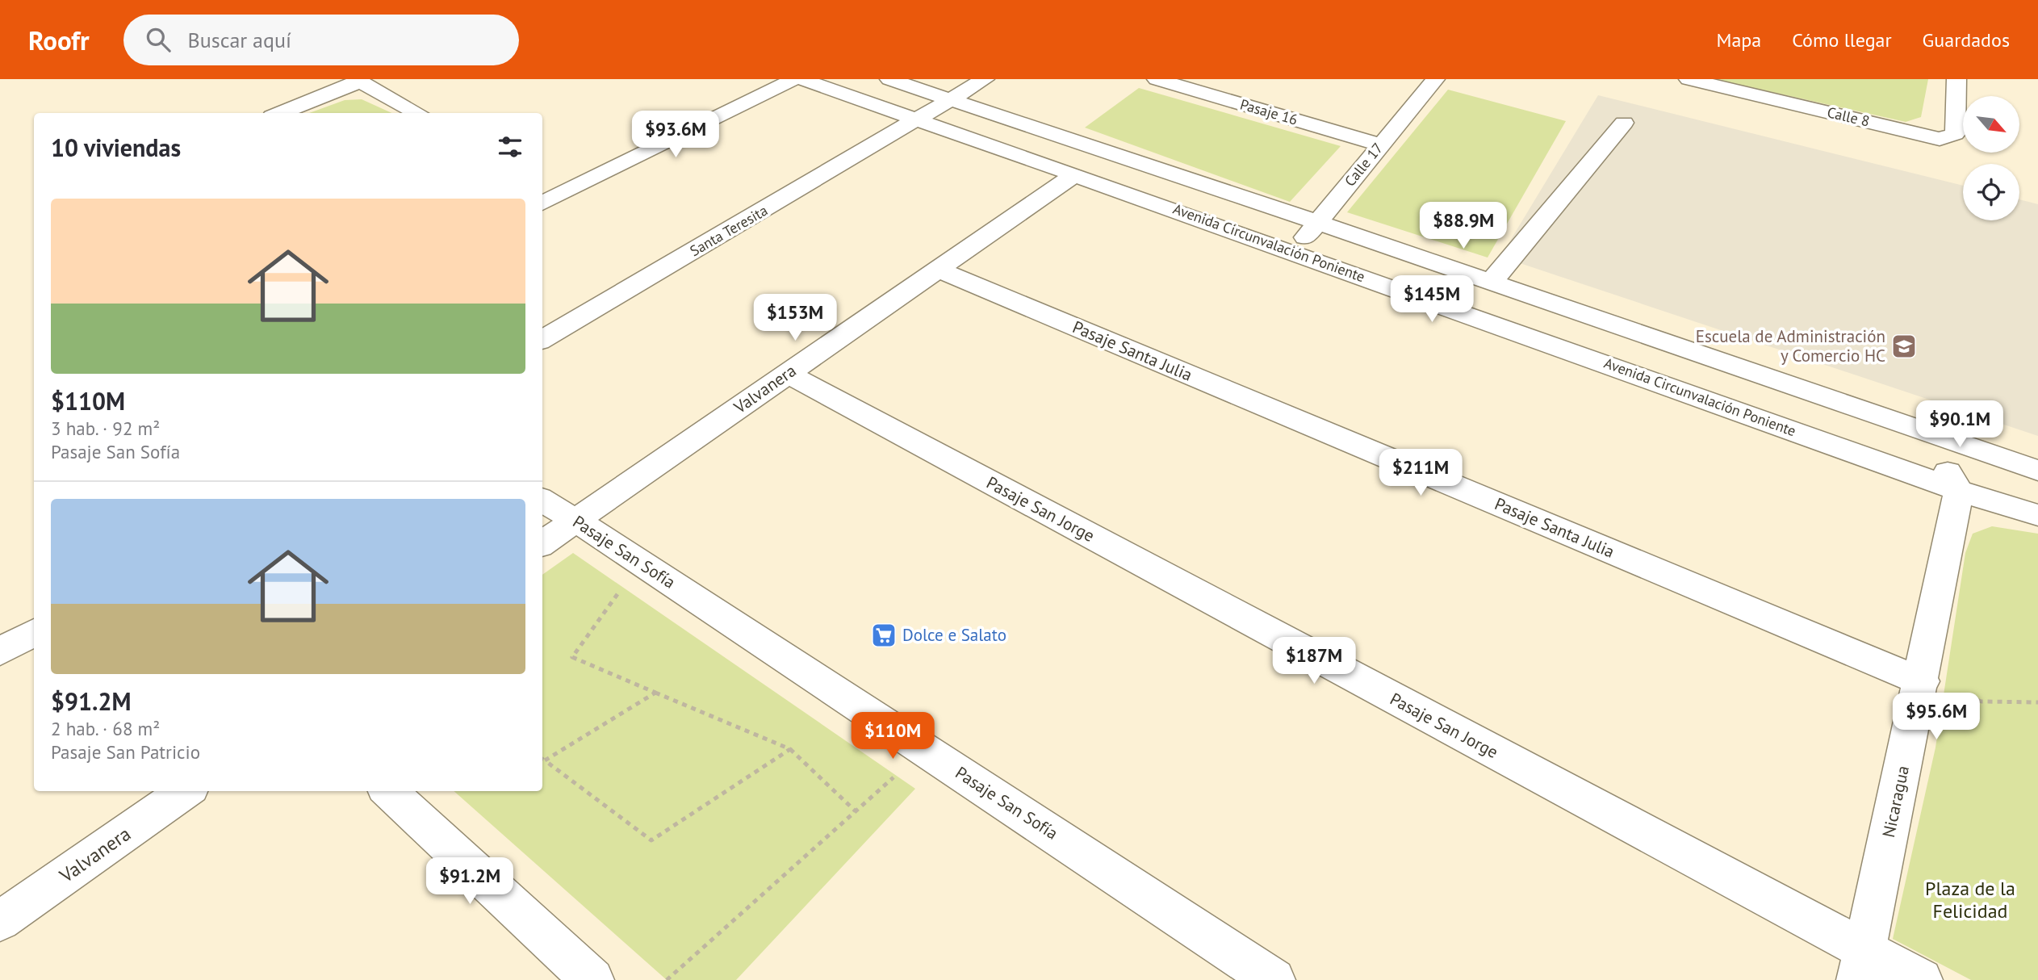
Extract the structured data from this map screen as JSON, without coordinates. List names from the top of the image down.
{
  "streets": {
    "street": [
      "Pasaje 16",
      "Calle 8",
      "Calle 17",
      "Santa Teresita",
      "Avenida Circunvalación Poniente",
      "Pasaje Santa Julia",
      "Valvanera",
      "Pasaje San Jorge",
      "Pasaje San Sofía",
      "Nicaragua"
    ]
  },
  "crossings": [
    ["Pasaje 16", "Calle 17"],
    ["Calle 17", "Avenida Circunvalación Poniente"],
    ["Santa Teresita", "Avenida Circunvalación Poniente"],
    ["Avenida Circunvalación Poniente", "Valvanera"],
    ["Avenida Circunvalación Poniente", "Nicaragua"],
    ["Pasaje Santa Julia", "Valvanera"],
    ["Pasaje Santa Julia", "Nicaragua"],
    ["Valvanera", "Pasaje San Jorge"],
    ["Valvanera", "Pasaje San Sofía"],
    ["Pasaje San Jorge", "Nicaragua"]
  ],
  "parks": ["Plaza de la Felicidad"],
  "places": {
    "school or university": ["Escuela de Administración y Comercio HC"],
    "supermarket": ["Dolce e Salato"]
  },
  "north": "bottom right",
  "page": {
    "header": "Roofr",
    "search": "Buscar aquí",
    "nav": ["Mapa", "Cómo llegar", "Guardados"],
    "price": [
      "$93.6M",
      "$88.9M",
      "$145M",
      "$153M",
      "$90.1M",
      "$211M",
      "$187M",
      "$95.6M",
      "$110M",
      "$91.2M"
    ],
    "heading": "10 viviendas",
    "list": [
      {
        "name": "$110M",
        "note": "3 hab. · 92 m² · Pasaje San Sofía"
      },
      {
        "name": "$91.2M",
        "note": "2 hab. · 68 m² · Pasaje San Patricio"
      }
    ]
  }
}
